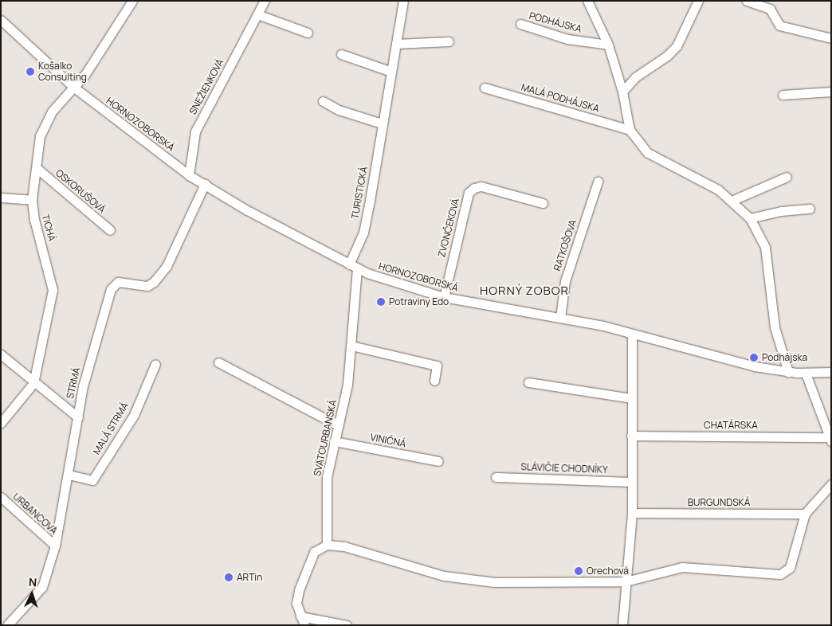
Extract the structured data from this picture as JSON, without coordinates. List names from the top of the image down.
{
  "streets": {
    "street": [
      "PODHÁJSKA",
      "SNEŽIENKOVÁ",
      "MALÁ PODHÁJSKA",
      "HORNOZOBORSKÁ",
      "OSKORUŠOVÁ",
      "TURISTICKÁ",
      "TICHÁ",
      "ZVONČEKOVÁ",
      "RATKOŠOVA",
      "STRMÁ",
      "CHATÁRSKA",
      "MALÁ STRMÁ",
      "SVÄTOURBANSKÁ",
      "VINIČNÁ",
      "SLÁVIČIE CHODNÍKY",
      "BURGUNDSKÁ",
      "URBANCOVA"
    ]
  },
  "crossings": [
    ["PODHÁJSKA", "MALÁ PODHÁJSKA"],
    ["PODHÁJSKA", "HORNOZOBORSKÁ"],
    ["SNEŽIENKOVÁ", "HORNOZOBORSKÁ"],
    ["HORNOZOBORSKÁ", "TURISTICKÁ"],
    ["HORNOZOBORSKÁ", "TICHÁ"],
    ["HORNOZOBORSKÁ", "ZVONČEKOVÁ"],
    ["HORNOZOBORSKÁ", "RATKOŠOVA"],
    ["HORNOZOBORSKÁ", "STRMÁ"],
    ["HORNOZOBORSKÁ", "SVÄTOURBANSKÁ"],
    ["OSKORUŠOVÁ", "TICHÁ"],
    ["TURISTICKÁ", "SVÄTOURBANSKÁ"],
    ["STRMÁ", "MALÁ STRMÁ"],
    ["STRMÁ", "URBANCOVA"],
    ["SVÄTOURBANSKÁ", "VINIČNÁ"]
  ],
  "districts": ["HORNÝ ZOBOR"],
  "places": [
    "Košalko Consulting",
    "Potraviny Edo",
    "Podhájska",
    "Orechová",
    "ARTin"
  ],
  "north": "top"
}
